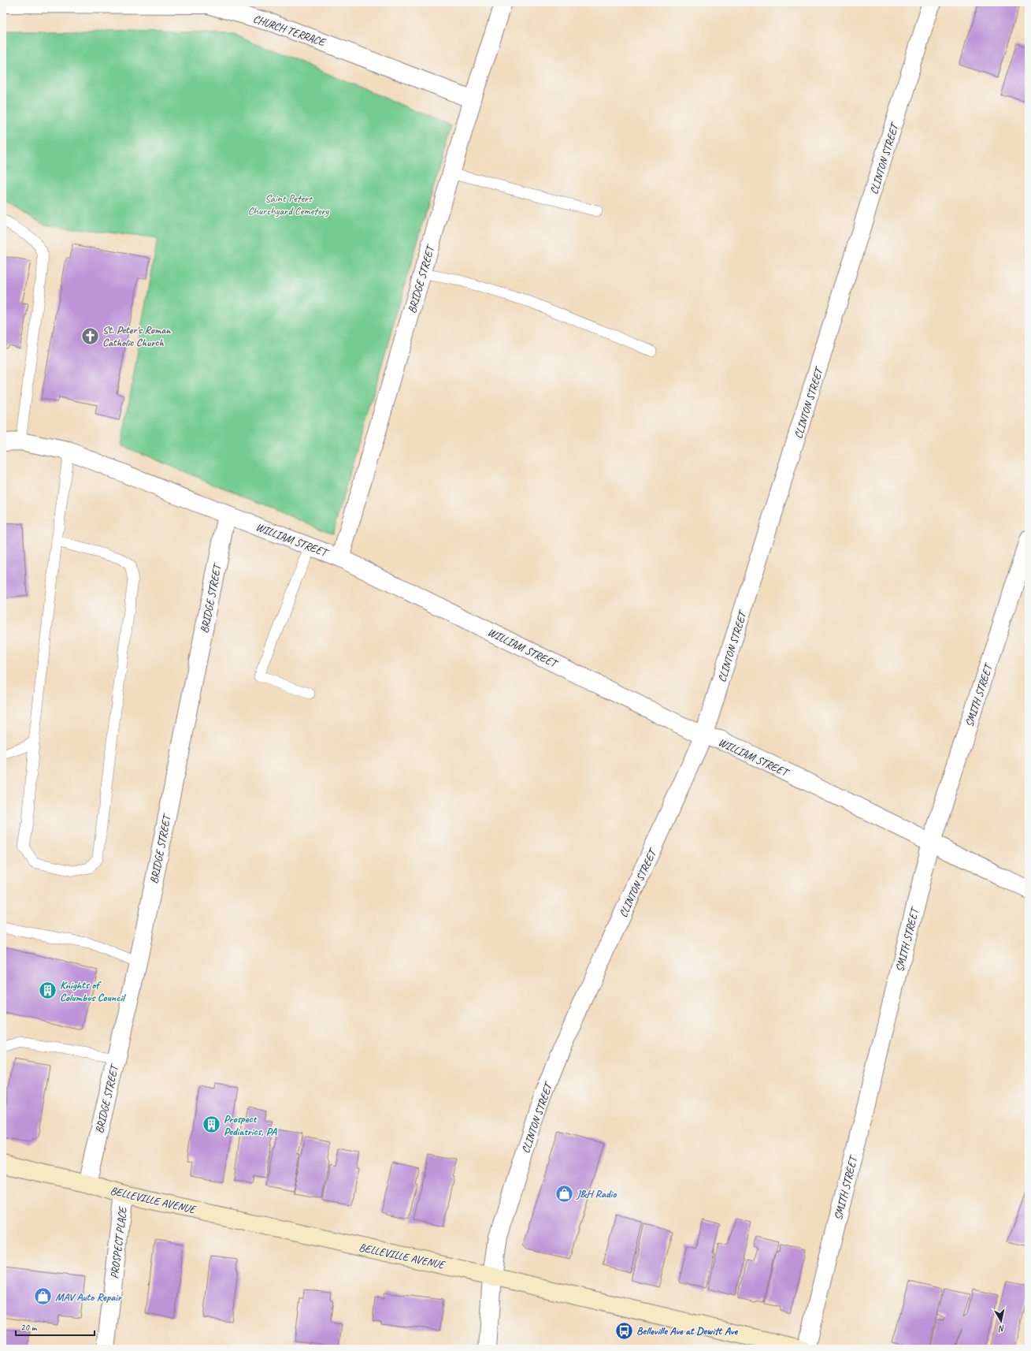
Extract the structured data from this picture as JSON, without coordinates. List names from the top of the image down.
{
  "streets": {
    "main road": ["BELLEVILLE AVENUE"],
    "street": [
      "CHURCH TERRACE",
      "CLINTON STREET",
      "BRIDGE STREET",
      "WILLIAM STREET",
      "SMITH STREET",
      "PROSPECT PLACE"
    ]
  },
  "crossings": [
    ["CHURCH TERRACE", "BRIDGE STREET"],
    ["CLINTON STREET", "WILLIAM STREET"],
    ["CLINTON STREET", "BELLEVILLE AVENUE"],
    ["BRIDGE STREET", "WILLIAM STREET"],
    ["BRIDGE STREET", "BELLEVILLE AVENUE"],
    ["WILLIAM STREET", "SMITH STREET"],
    ["BELLEVILLE AVENUE", "PROSPECT PLACE"]
  ],
  "parks": ["Saint Peters Churchyard Cemetery"],
  "places": {
    "church": ["St. Peter's Roman Catholic Church"],
    "building": ["Knights of Columbus Council", "Prospect Pediatrics, PA"],
    "shop": ["J&H Radio", "MAV Auto Repair"],
    "bus stop": ["Belleville Ave at Dewitt Ave"]
  },
  "scale_bar": "20 m",
  "north": "bottom"
}
